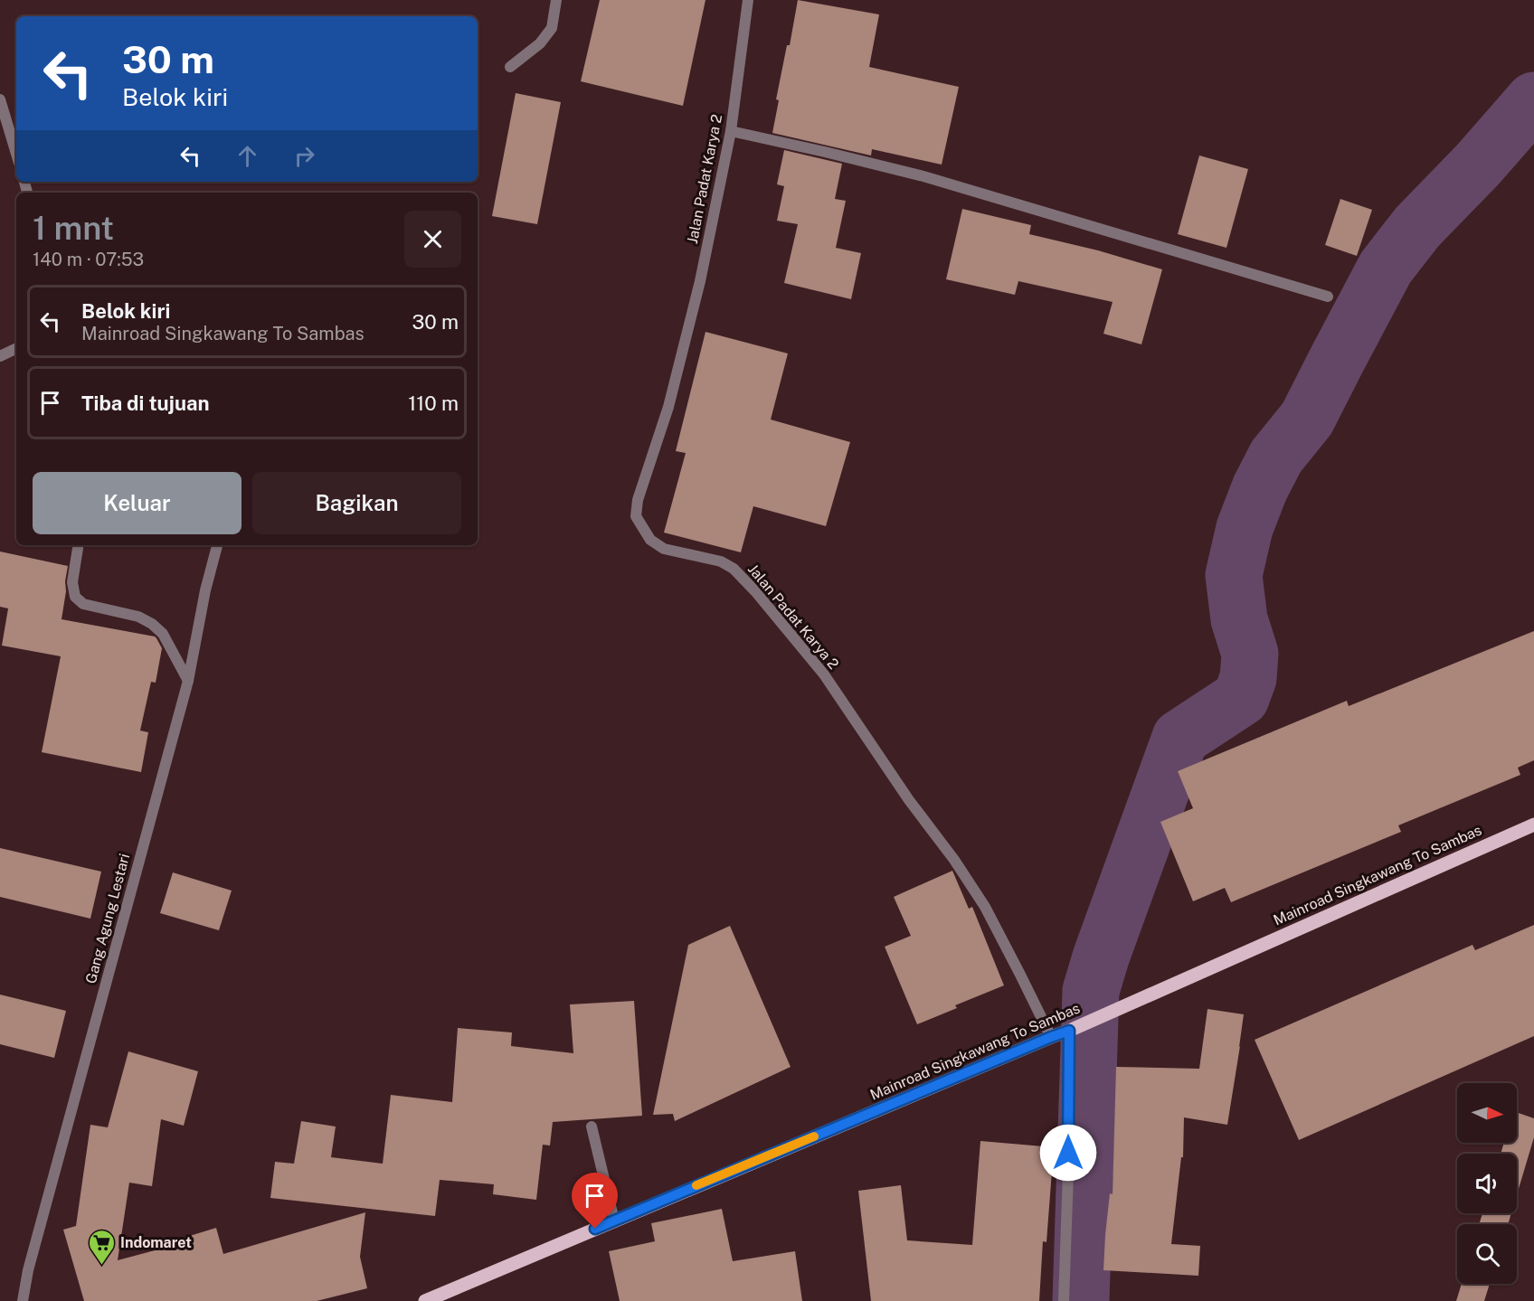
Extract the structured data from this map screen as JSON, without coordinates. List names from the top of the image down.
{
  "streets": {
    "main road": ["Mainroad Singkawang To Sambas"],
    "street": ["Jalan Padat Karya 2", "Gang Agung Lestari"]
  },
  "crossings": [
    ["Jalan Padat Karya 2", "Mainroad Singkawang To Sambas"]
  ],
  "places": {
    "supermarket": ["Indomaret"]
  },
  "north": "right",
  "page": {
    "turn": ["30 m", "Belok kiri"],
    "heading": ["1 mnt", "140 m · 07:53"],
    "list": [
      {
        "name": "Belok kiri",
        "note": "Mainroad Singkawang To Sambas",
        "value": "30 m"
      },
      {
        "name": "Tiba di tujuan",
        "value": "110 m"
      }
    ],
    "buttons": ["Keluar", "Bagikan"]
  }
}
